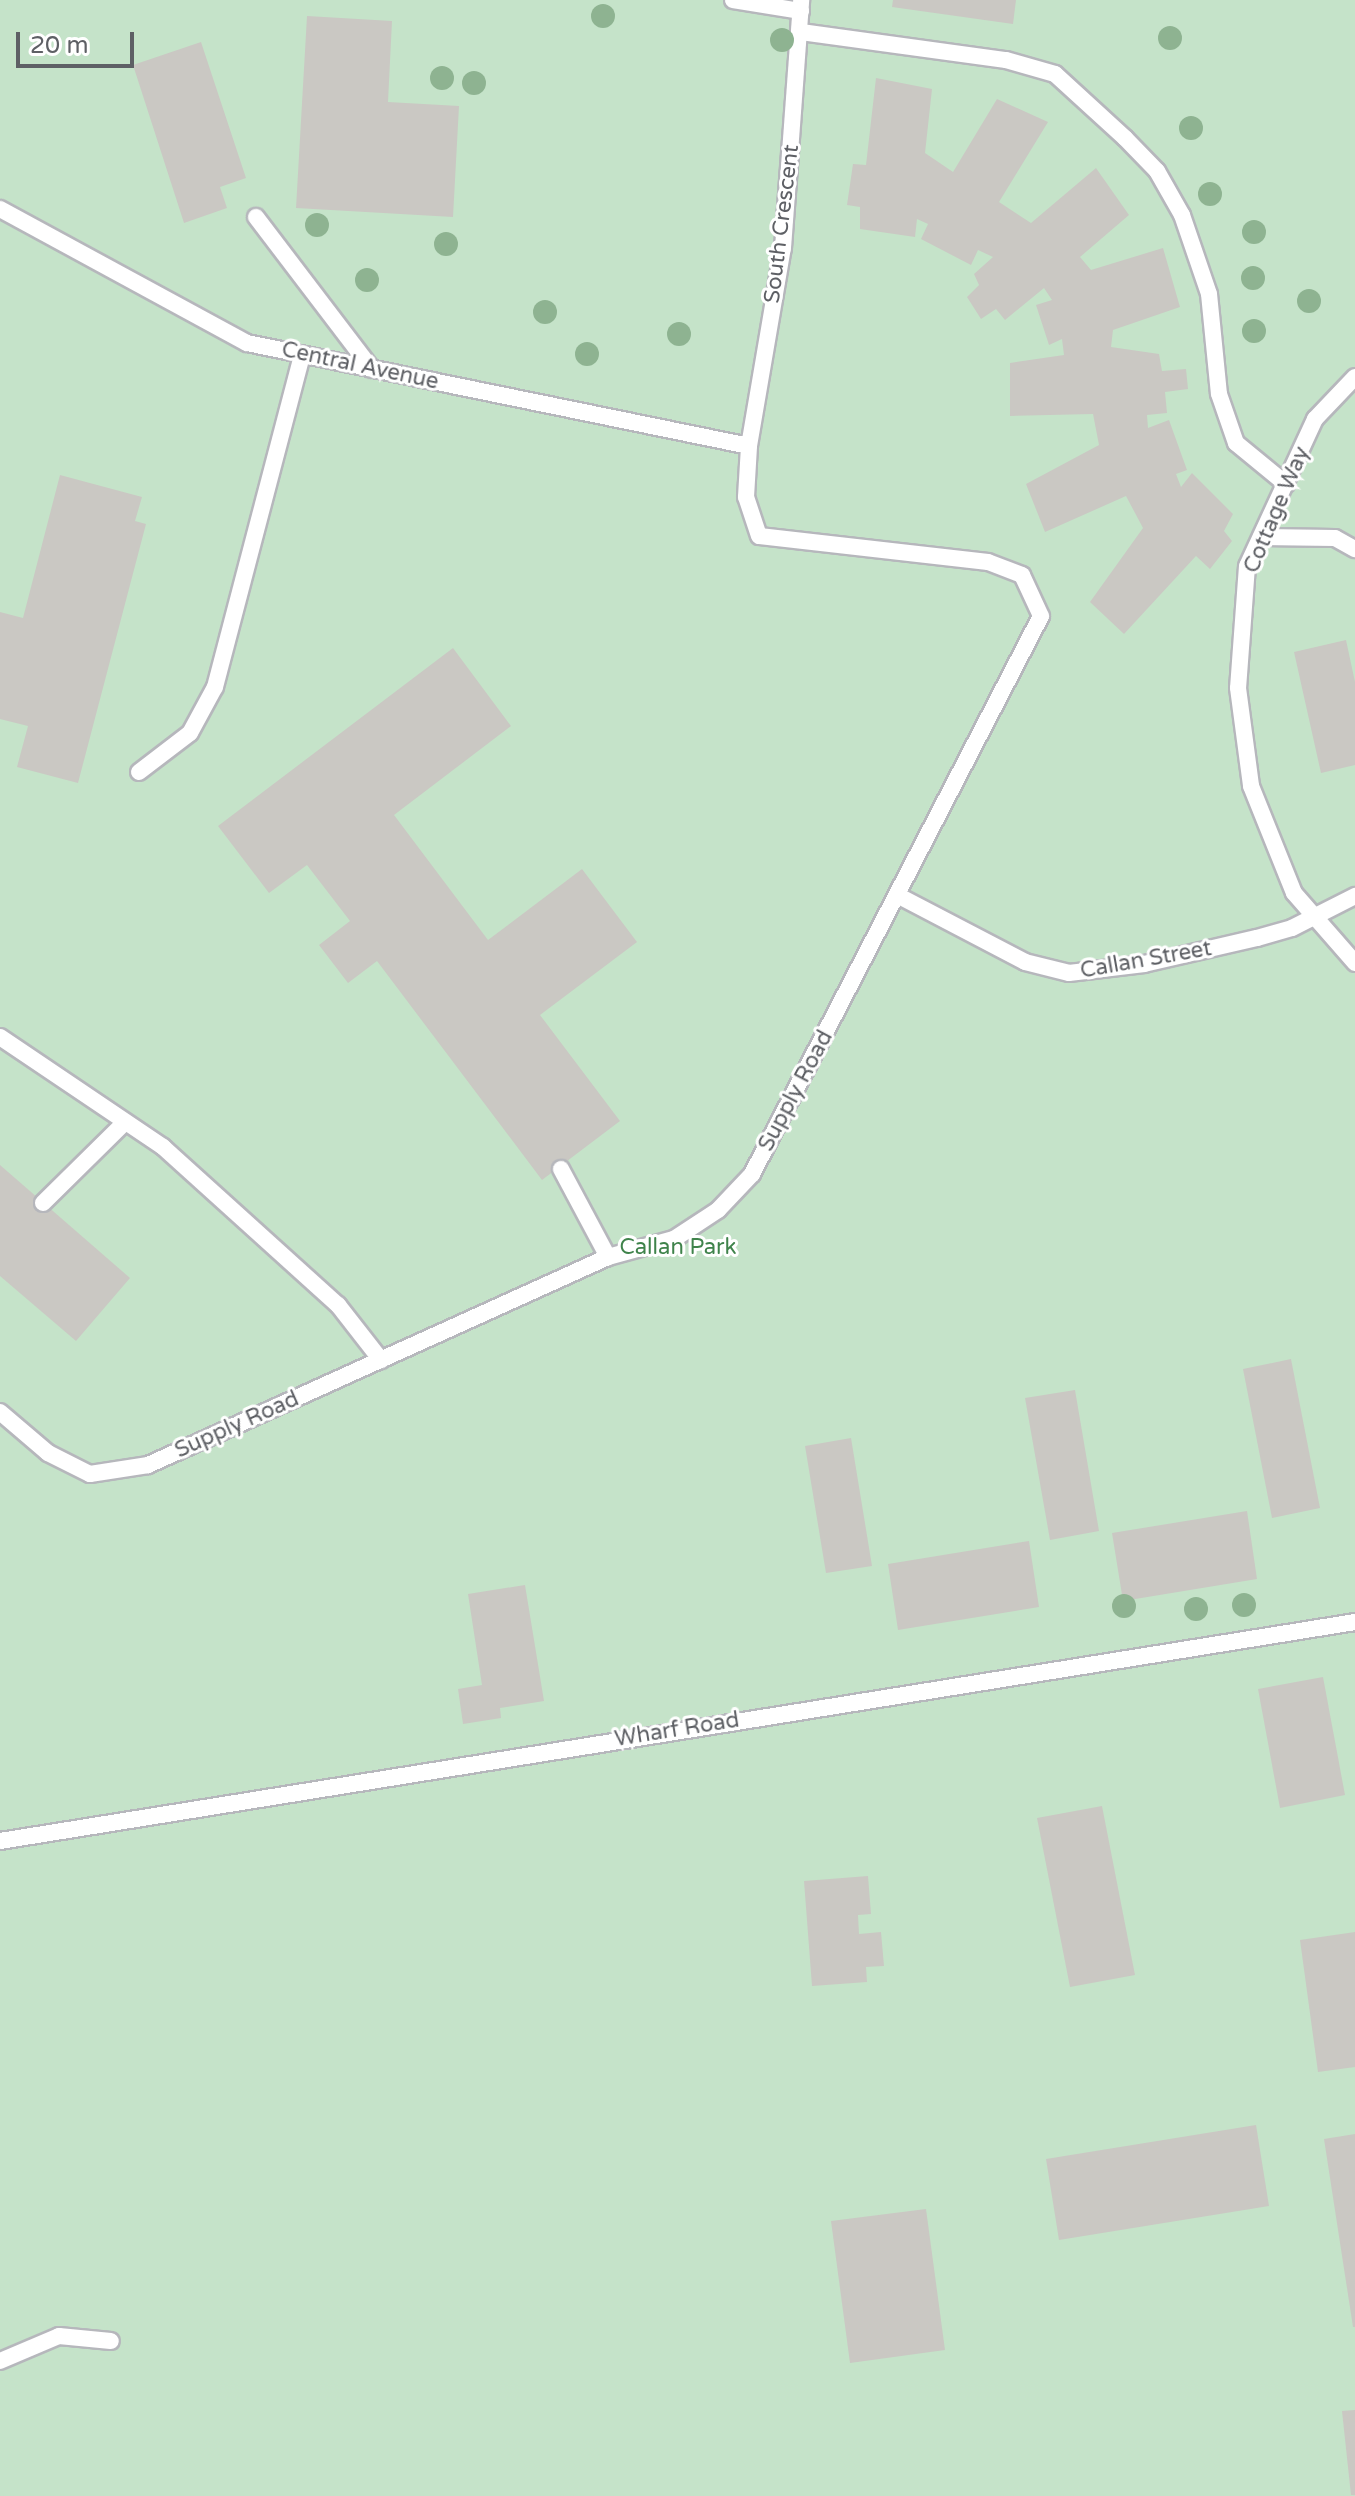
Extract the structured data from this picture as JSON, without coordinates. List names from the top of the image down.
{
  "streets": {
    "lane": [
      "South Crescent",
      "Central Avenue",
      "Cottage Way",
      "Callan Street",
      "Supply Road",
      "Wharf Road"
    ]
  },
  "crossings": [
    ["South Crescent", "Central Avenue"],
    ["South Crescent", "Supply Road"],
    ["Central Avenue", "Supply Road"],
    ["Cottage Way", "Callan Street"],
    ["Callan Street", "Supply Road"]
  ],
  "parks": ["Callan Park"],
  "scale_bar": "20 m"
}
